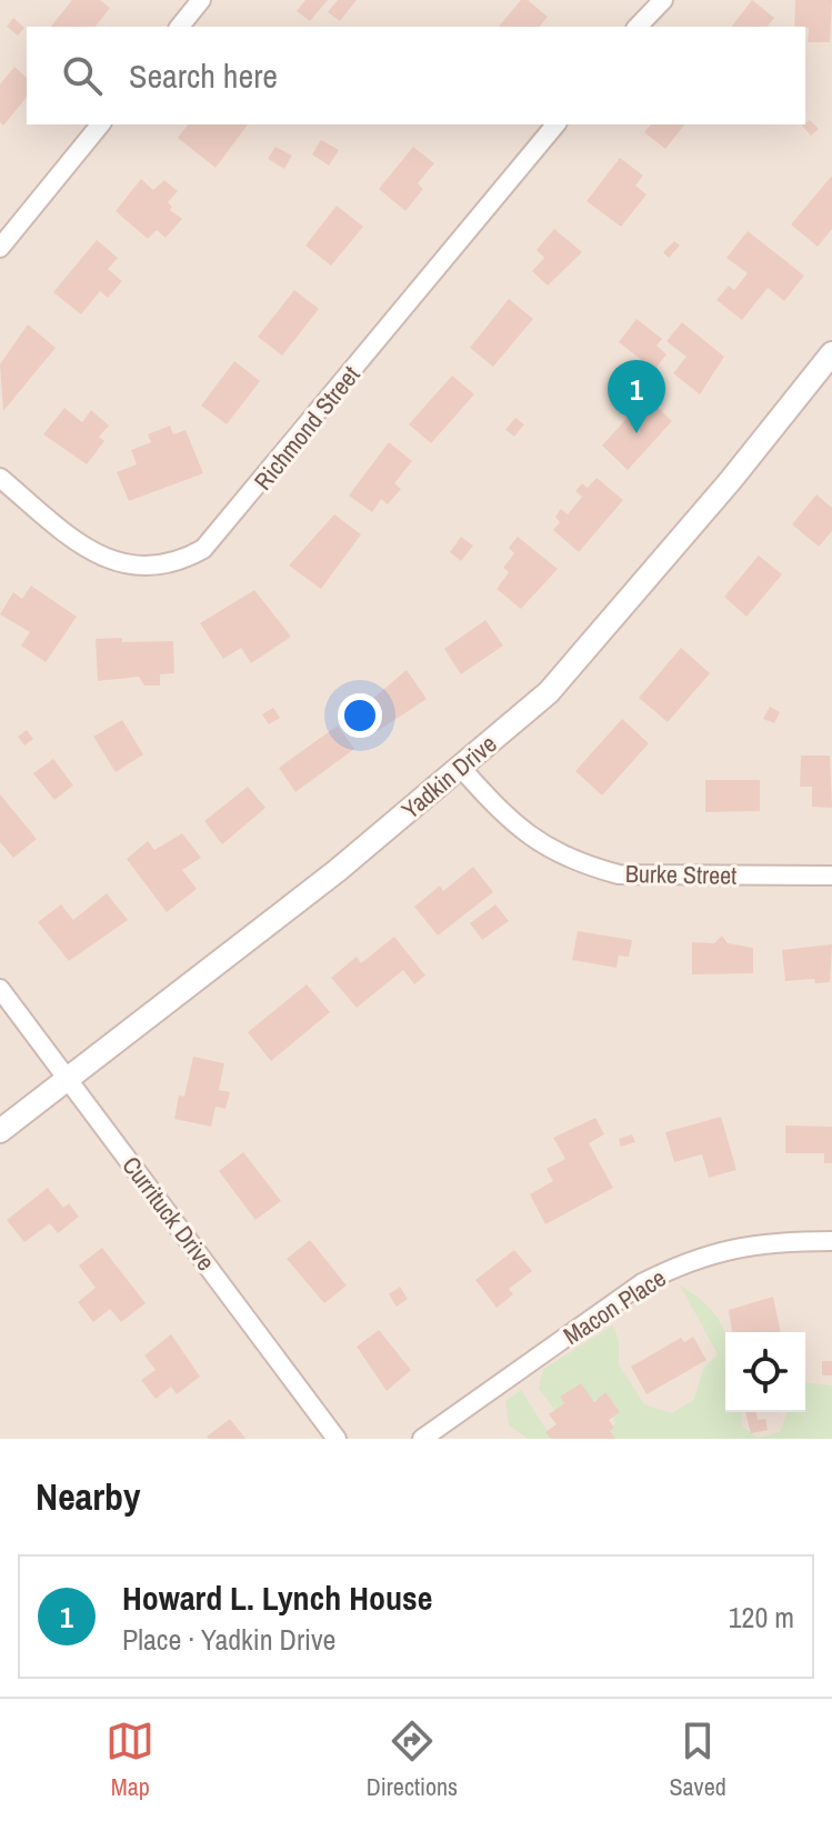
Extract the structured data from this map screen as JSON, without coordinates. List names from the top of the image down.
{
  "streets": {
    "street": [
      "Richmond Street",
      "Yadkin Drive",
      "Burke Street",
      "Currituck Drive",
      "Macon Place"
    ]
  },
  "crossings": [
    ["Yadkin Drive", "Burke Street"],
    ["Yadkin Drive", "Currituck Drive"]
  ],
  "page": {
    "search": "Search here",
    "pins": "1",
    "heading": "Nearby",
    "list": [
      {
        "mark": "1",
        "name": "Howard L. Lynch House",
        "note": "Place · Yadkin Drive",
        "value": "120 m"
      }
    ],
    "nav": ["Map", "Directions", "Saved"]
  }
}
